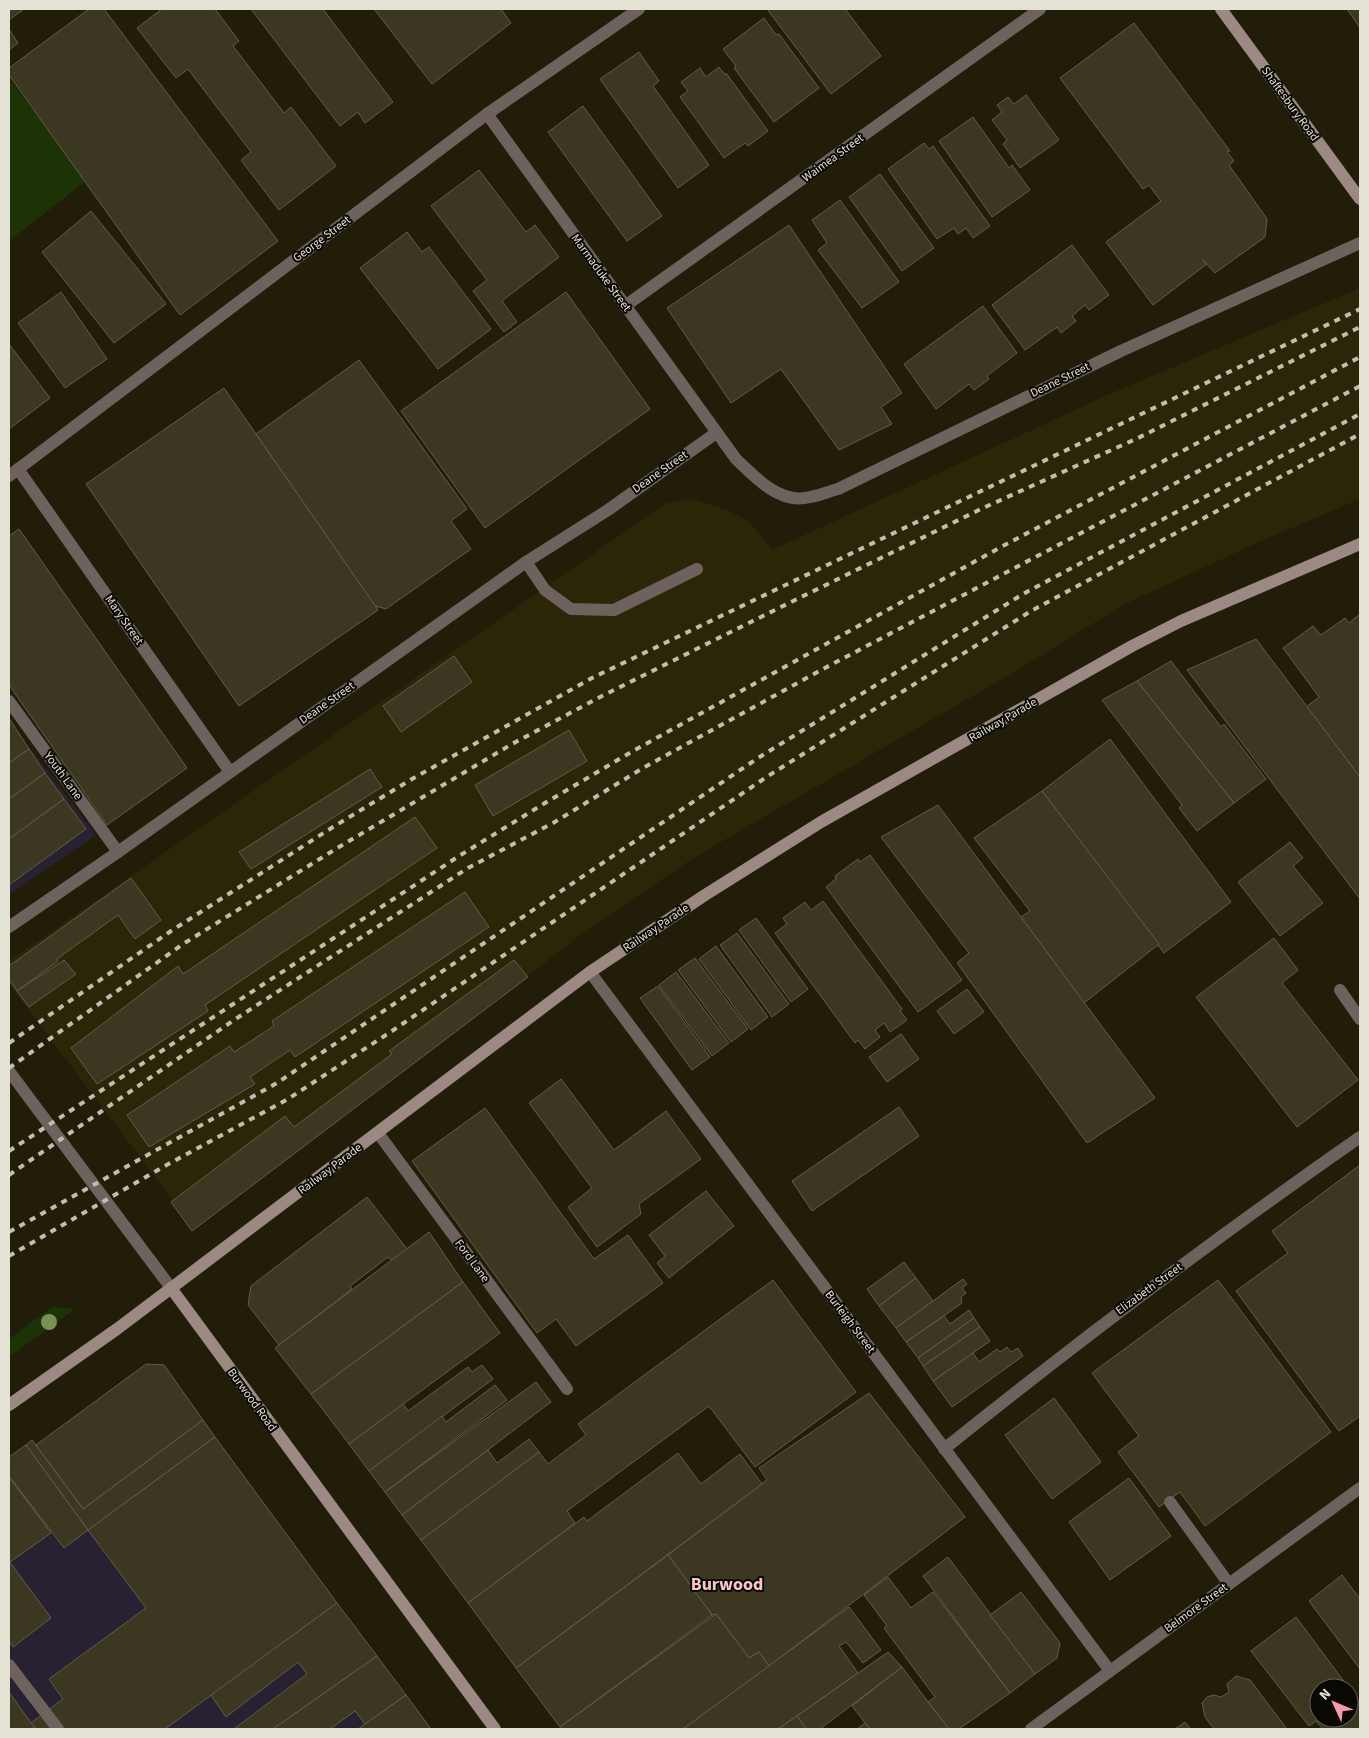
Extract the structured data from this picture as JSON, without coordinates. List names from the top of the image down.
{
  "streets": {
    "main road": ["Shaftesbury Road", "Railway Parade", "Burwood Road"],
    "street": [
      "Waimea Street",
      "George Street",
      "Marmaduke Street",
      "Deane Street",
      "Mary Street",
      "Youth Lane",
      "Ford Lane",
      "Elizabeth Street",
      "Burleigh Street",
      "Belmore Street"
    ]
  },
  "crossings": [
    ["Waimea Street", "Marmaduke Street"],
    ["George Street", "Marmaduke Street"],
    ["George Street", "Mary Street"],
    ["Marmaduke Street", "Deane Street"],
    ["Deane Street", "Mary Street"],
    ["Deane Street", "Youth Lane"],
    ["Railway Parade", "Ford Lane"],
    ["Railway Parade", "Burleigh Street"],
    ["Railway Parade", "Burwood Road"],
    ["Elizabeth Street", "Burleigh Street"],
    ["Burleigh Street", "Belmore Street"]
  ],
  "districts": ["Burwood"],
  "north": "top left"
}
